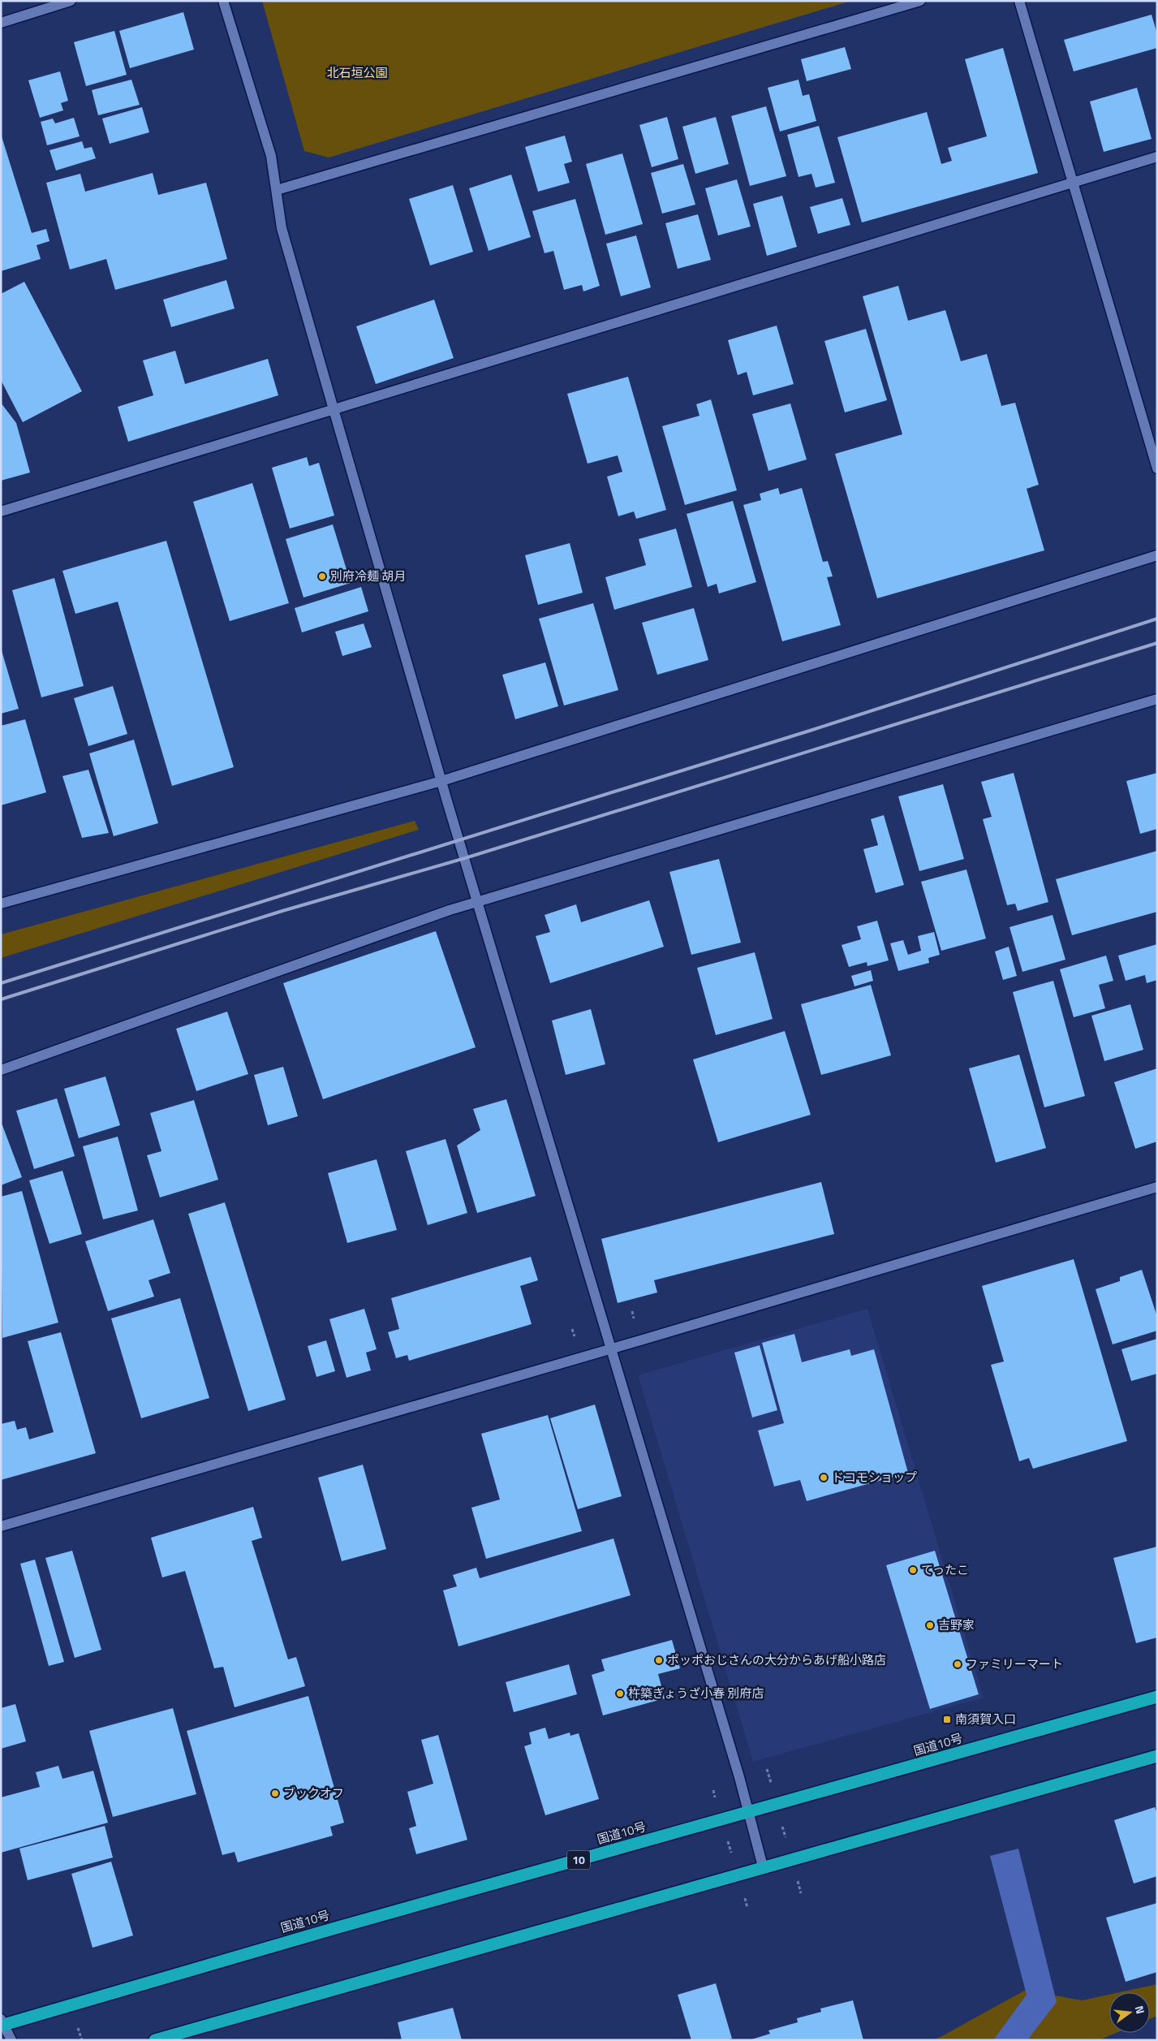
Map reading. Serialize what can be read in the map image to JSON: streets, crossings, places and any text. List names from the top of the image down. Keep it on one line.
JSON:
{"streets":{"highway":["国道10号","10"]},"parks":["北石垣公園"],"places":{"other":["別府冷麺 胡月","ドコモショップ","てったこ","吉野家","ポッポおじさんの大分からあげ船小路店","ファミリーマート","杵築ぎょうざ小春 別府店","ブックオフ"],"transit":["南須賀入口"]},"north":"right"}
